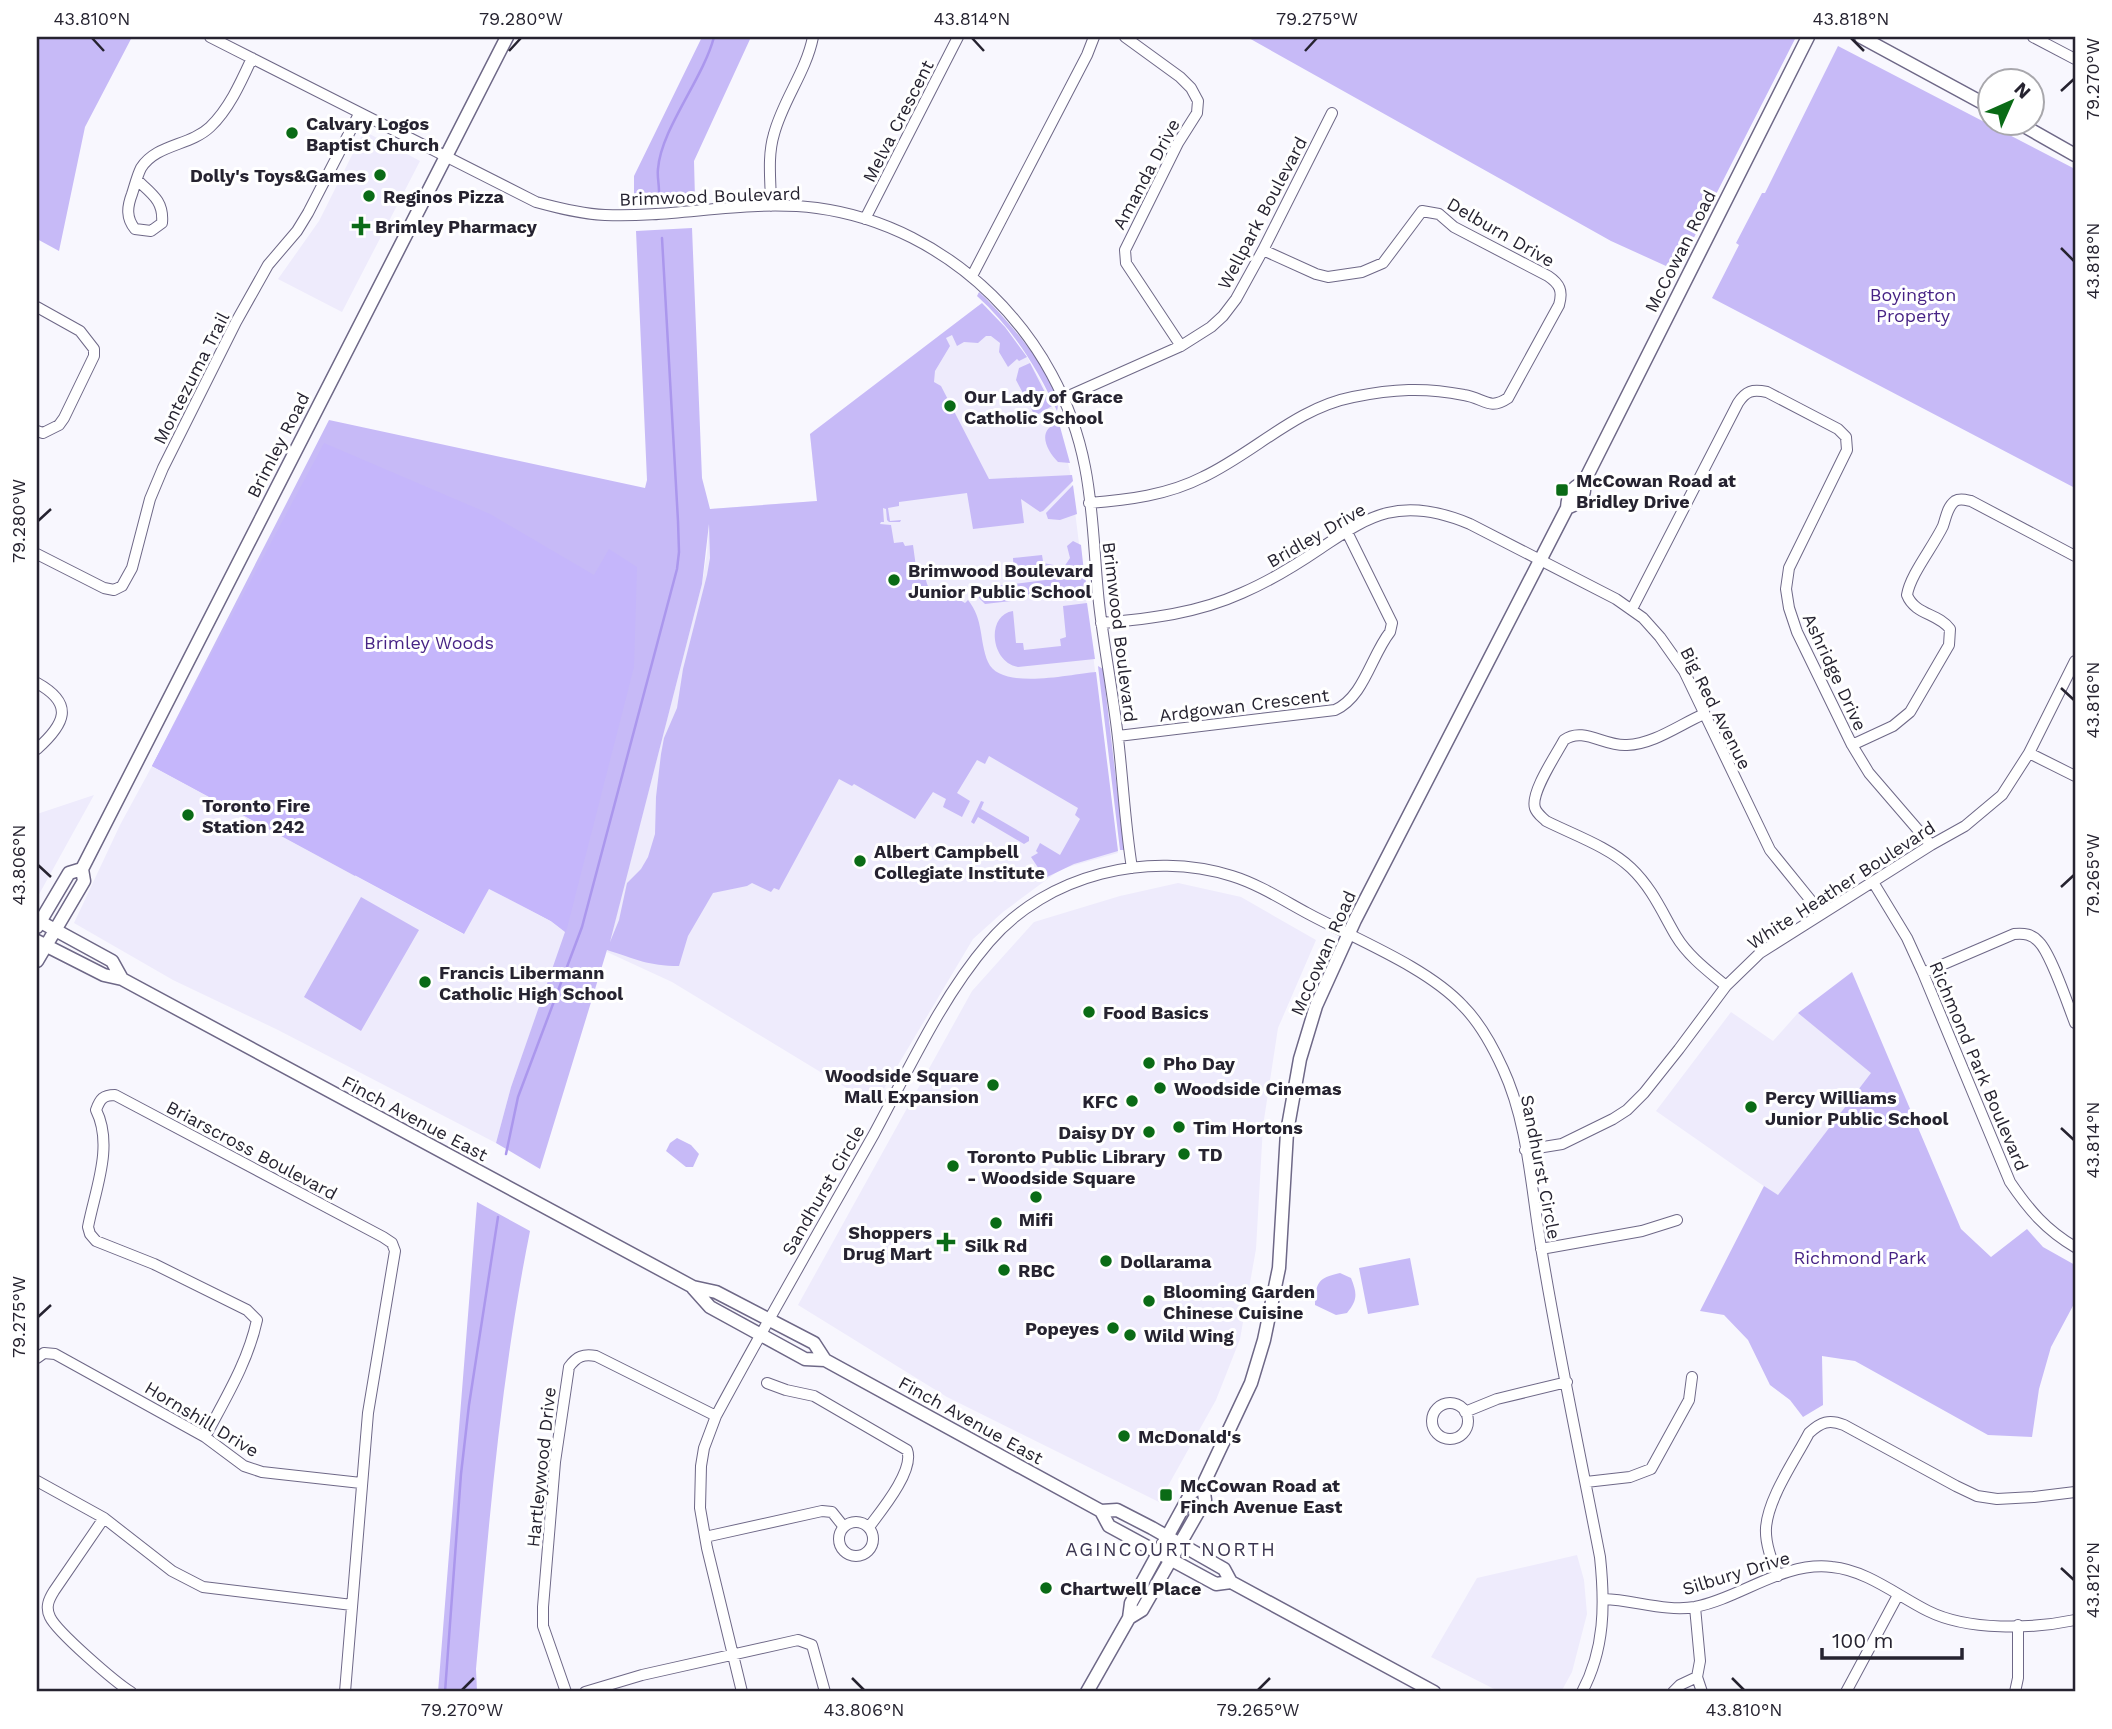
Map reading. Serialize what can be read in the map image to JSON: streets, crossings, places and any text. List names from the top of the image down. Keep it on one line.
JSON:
{"streets":{"main road":["McCowan Road","Brimley Road","Finch Avenue East"],"street":["Melva Crescent","Amanda Drive","Brimwood Boulevard","Wellpark Boulevard","Delburn Drive","Montezuma Trail","Bridley Drive","Ashridge Drive","Ardgowan Crescent","Big Red Avenue","White Heather Boulevard","Richmond Park Boulevard","Briarscross Boulevard","Sandhurst Circle","Hornshill Drive","Hartleywood Drive","Silbury Drive"]},"crossings":[["Melva Crescent","Brimwood Boulevard"],["Amanda Drive","Wellpark Boulevard"],["Brimwood Boulevard","Wellpark Boulevard"],["Brimwood Boulevard","Delburn Drive"],["Brimwood Boulevard","Montezuma Trail"],["Brimwood Boulevard","Brimley Road"],["Brimwood Boulevard","Bridley Drive"],["Brimwood Boulevard","Ardgowan Crescent"],["Brimwood Boulevard","Sandhurst Circle"],["Wellpark Boulevard","Delburn Drive"],["McCowan Road","Bridley Drive"],["McCowan Road","Big Red Avenue"],["McCowan Road","Finch Avenue East"],["McCowan Road","Sandhurst Circle"],["Brimley Road","Finch Avenue East"],["Bridley Drive","Ardgowan Crescent"],["Bridley Drive","Big Red Avenue"],["Ashridge Drive","Big Red Avenue"],["Ashridge Drive","White Heather Boulevard"],["Big Red Avenue","White Heather Boulevard"],["White Heather Boulevard","Richmond Park Boulevard"],["White Heather Boulevard","Sandhurst Circle"],["Finch Avenue East","Sandhurst Circle"],["Briarscross Boulevard","Hornshill Drive"],["Sandhurst Circle","Hartleywood Drive"],["Sandhurst Circle","Silbury Drive"]],"districts":["AGINCOURT NORTH"],"parks":["Boyington Property","Brimley Woods","Richmond Park"],"places":{"other":["Calvary Logos Baptist Church","Dolly's Toys&Games","Reginos Pizza","Our Lady of Grace Catholic School","Brimwood Boulevard Junior Public School","Toronto Fire Station 242","Albert Campbell Collegiate Institute","Francis Libermann Catholic High School","Food Basics","Pho Day","Woodside Square Mall Expansion","Woodside Cinemas","KFC","Percy Williams Junior Public School","Tim Hortons","Daisy DY","TD","Toronto Public Library - Woodside Square","Mifi","Silk Rd","Dollarama","RBC","Blooming Garden Chinese Cuisine","Popeyes","Wild Wing","McDonald's","Chartwell Place"],"health":["Brimley Pharmacy","Shoppers Drug Mart"],"transit":["McCowan Road at Bridley Drive","McCowan Road at Finch Avenue East"]},"scale_bar":"100 m","north":"top right","coordinates":["43.810°N","79.280°W","43.814°N","79.275°W","43.818°N","79.270°W","43.816°N","43.806°N","79.265°W","43.812°N"]}
